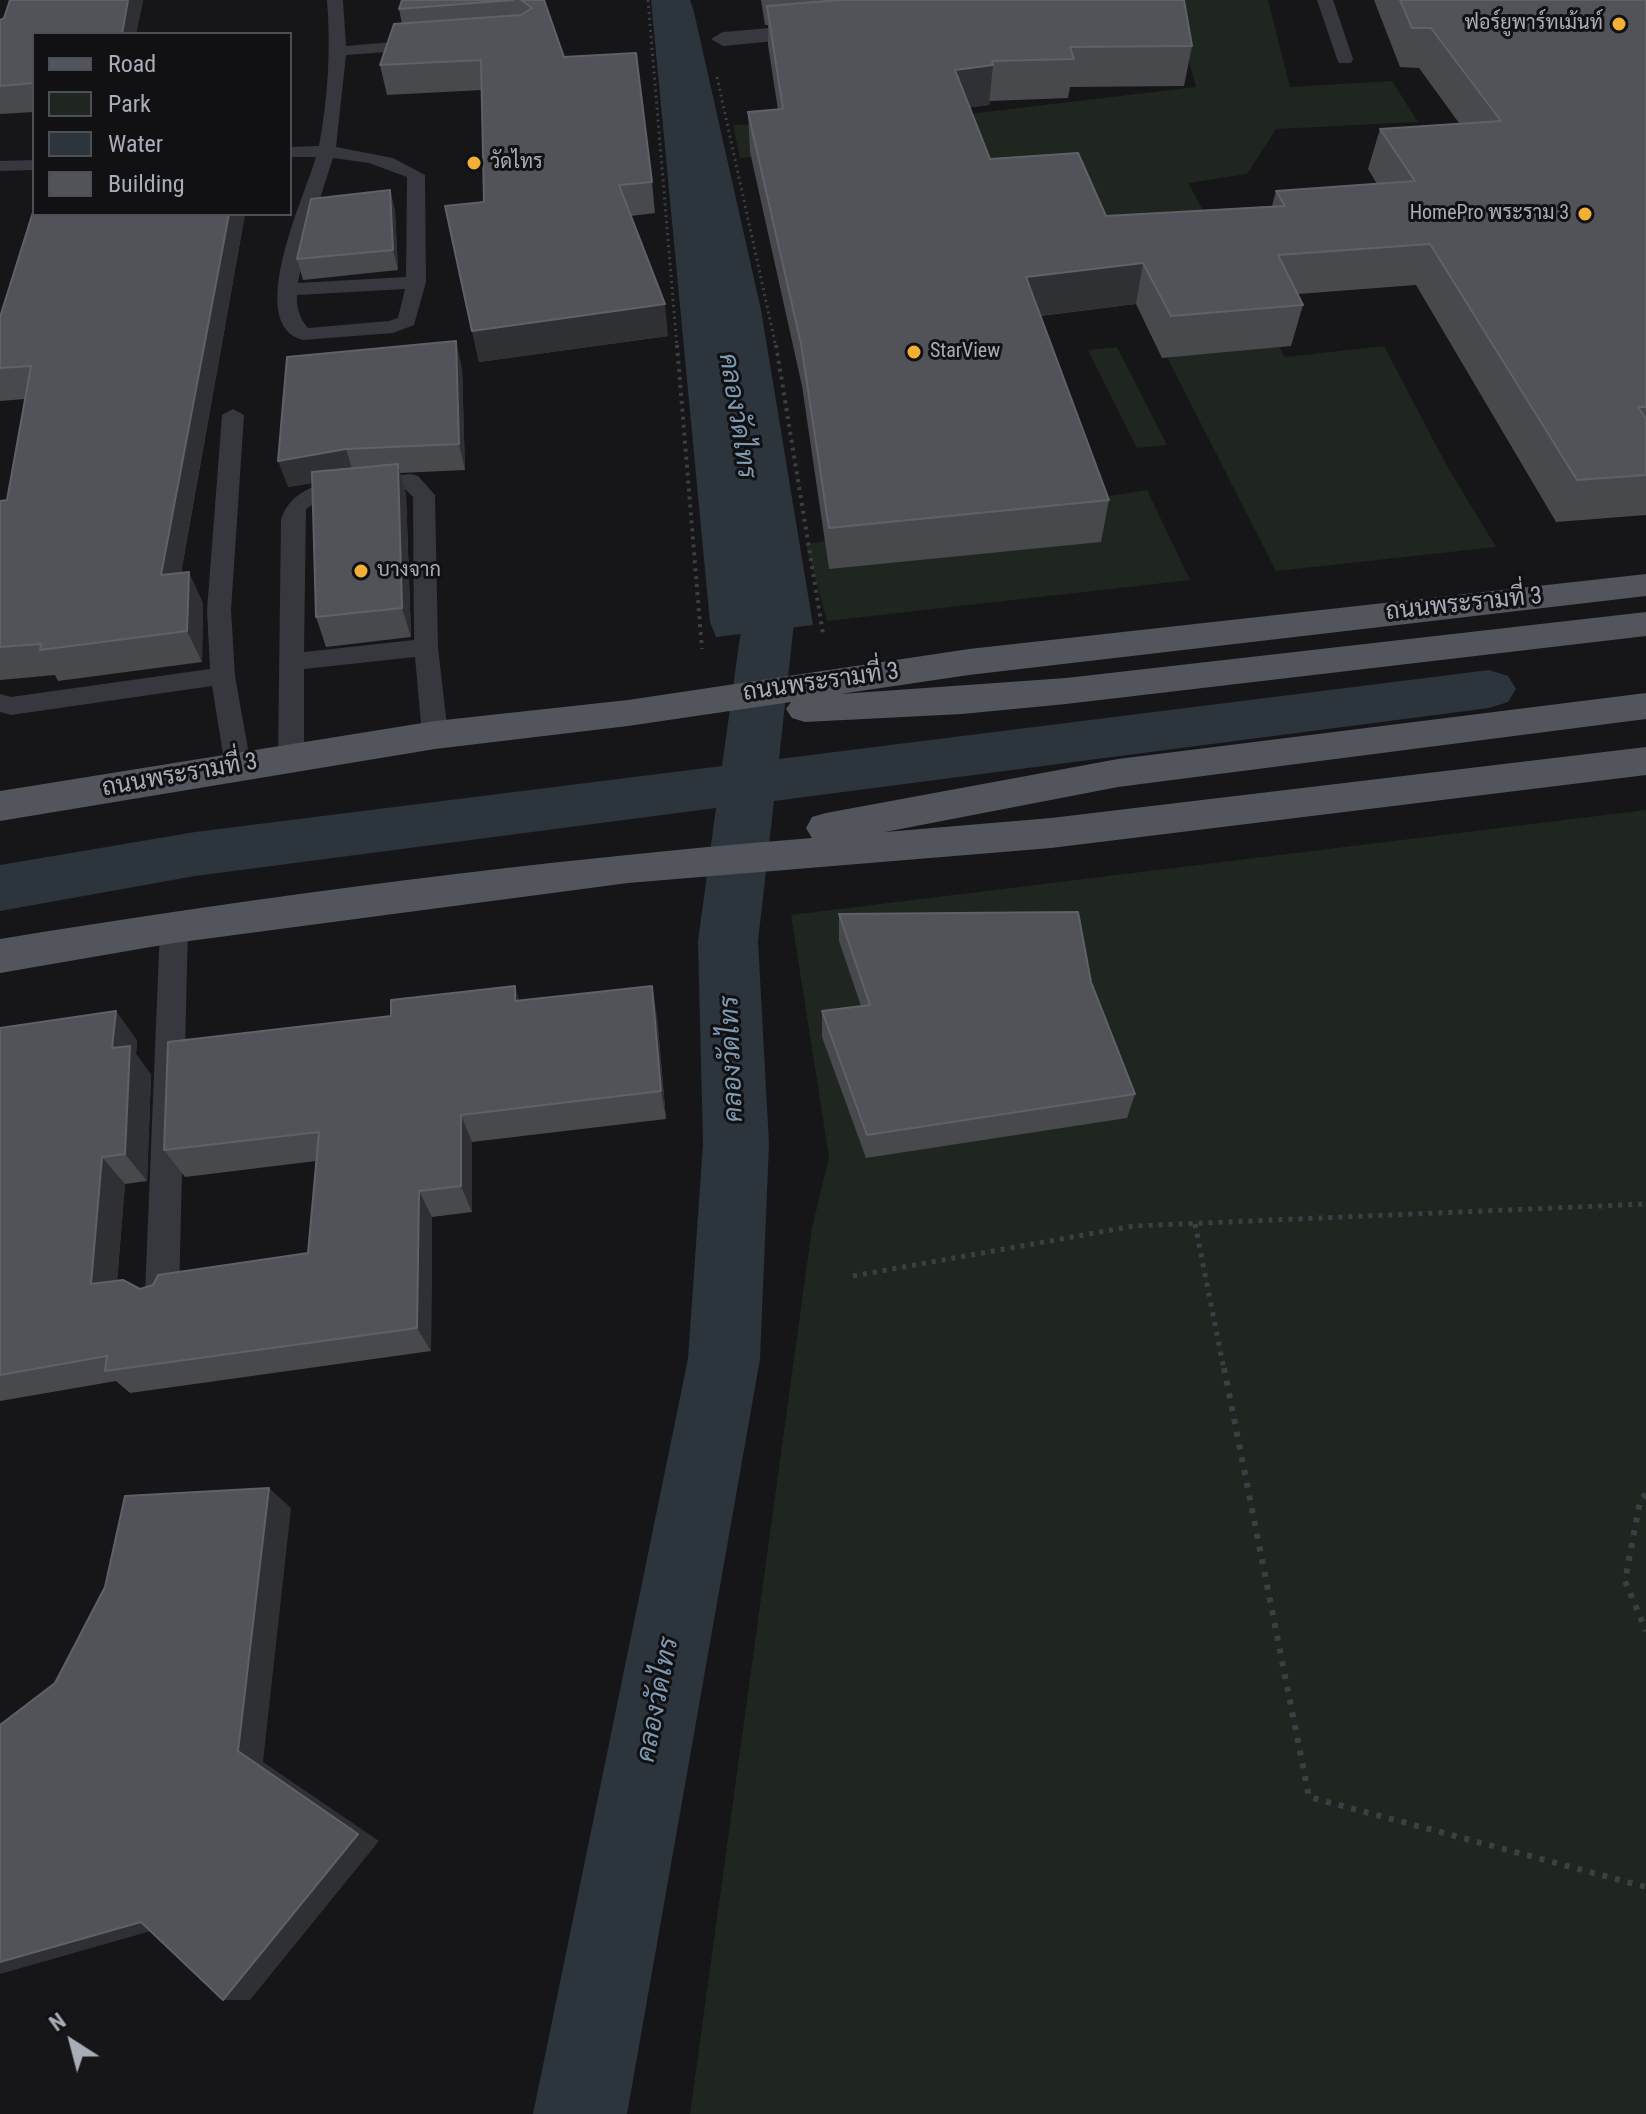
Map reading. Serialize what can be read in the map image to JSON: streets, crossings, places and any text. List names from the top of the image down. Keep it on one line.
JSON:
{"streets":{"main road":["ถนนพระรามที่ 3"]},"water":["คลองวัดไทร"],"places":["ฟอร์ยูพาร์ทเม้นท์","วัดไทร","HomePro พระราม 3","StarView","บางจาก"],"legend":["Road","Park","Water","Building"],"north":"top left"}
